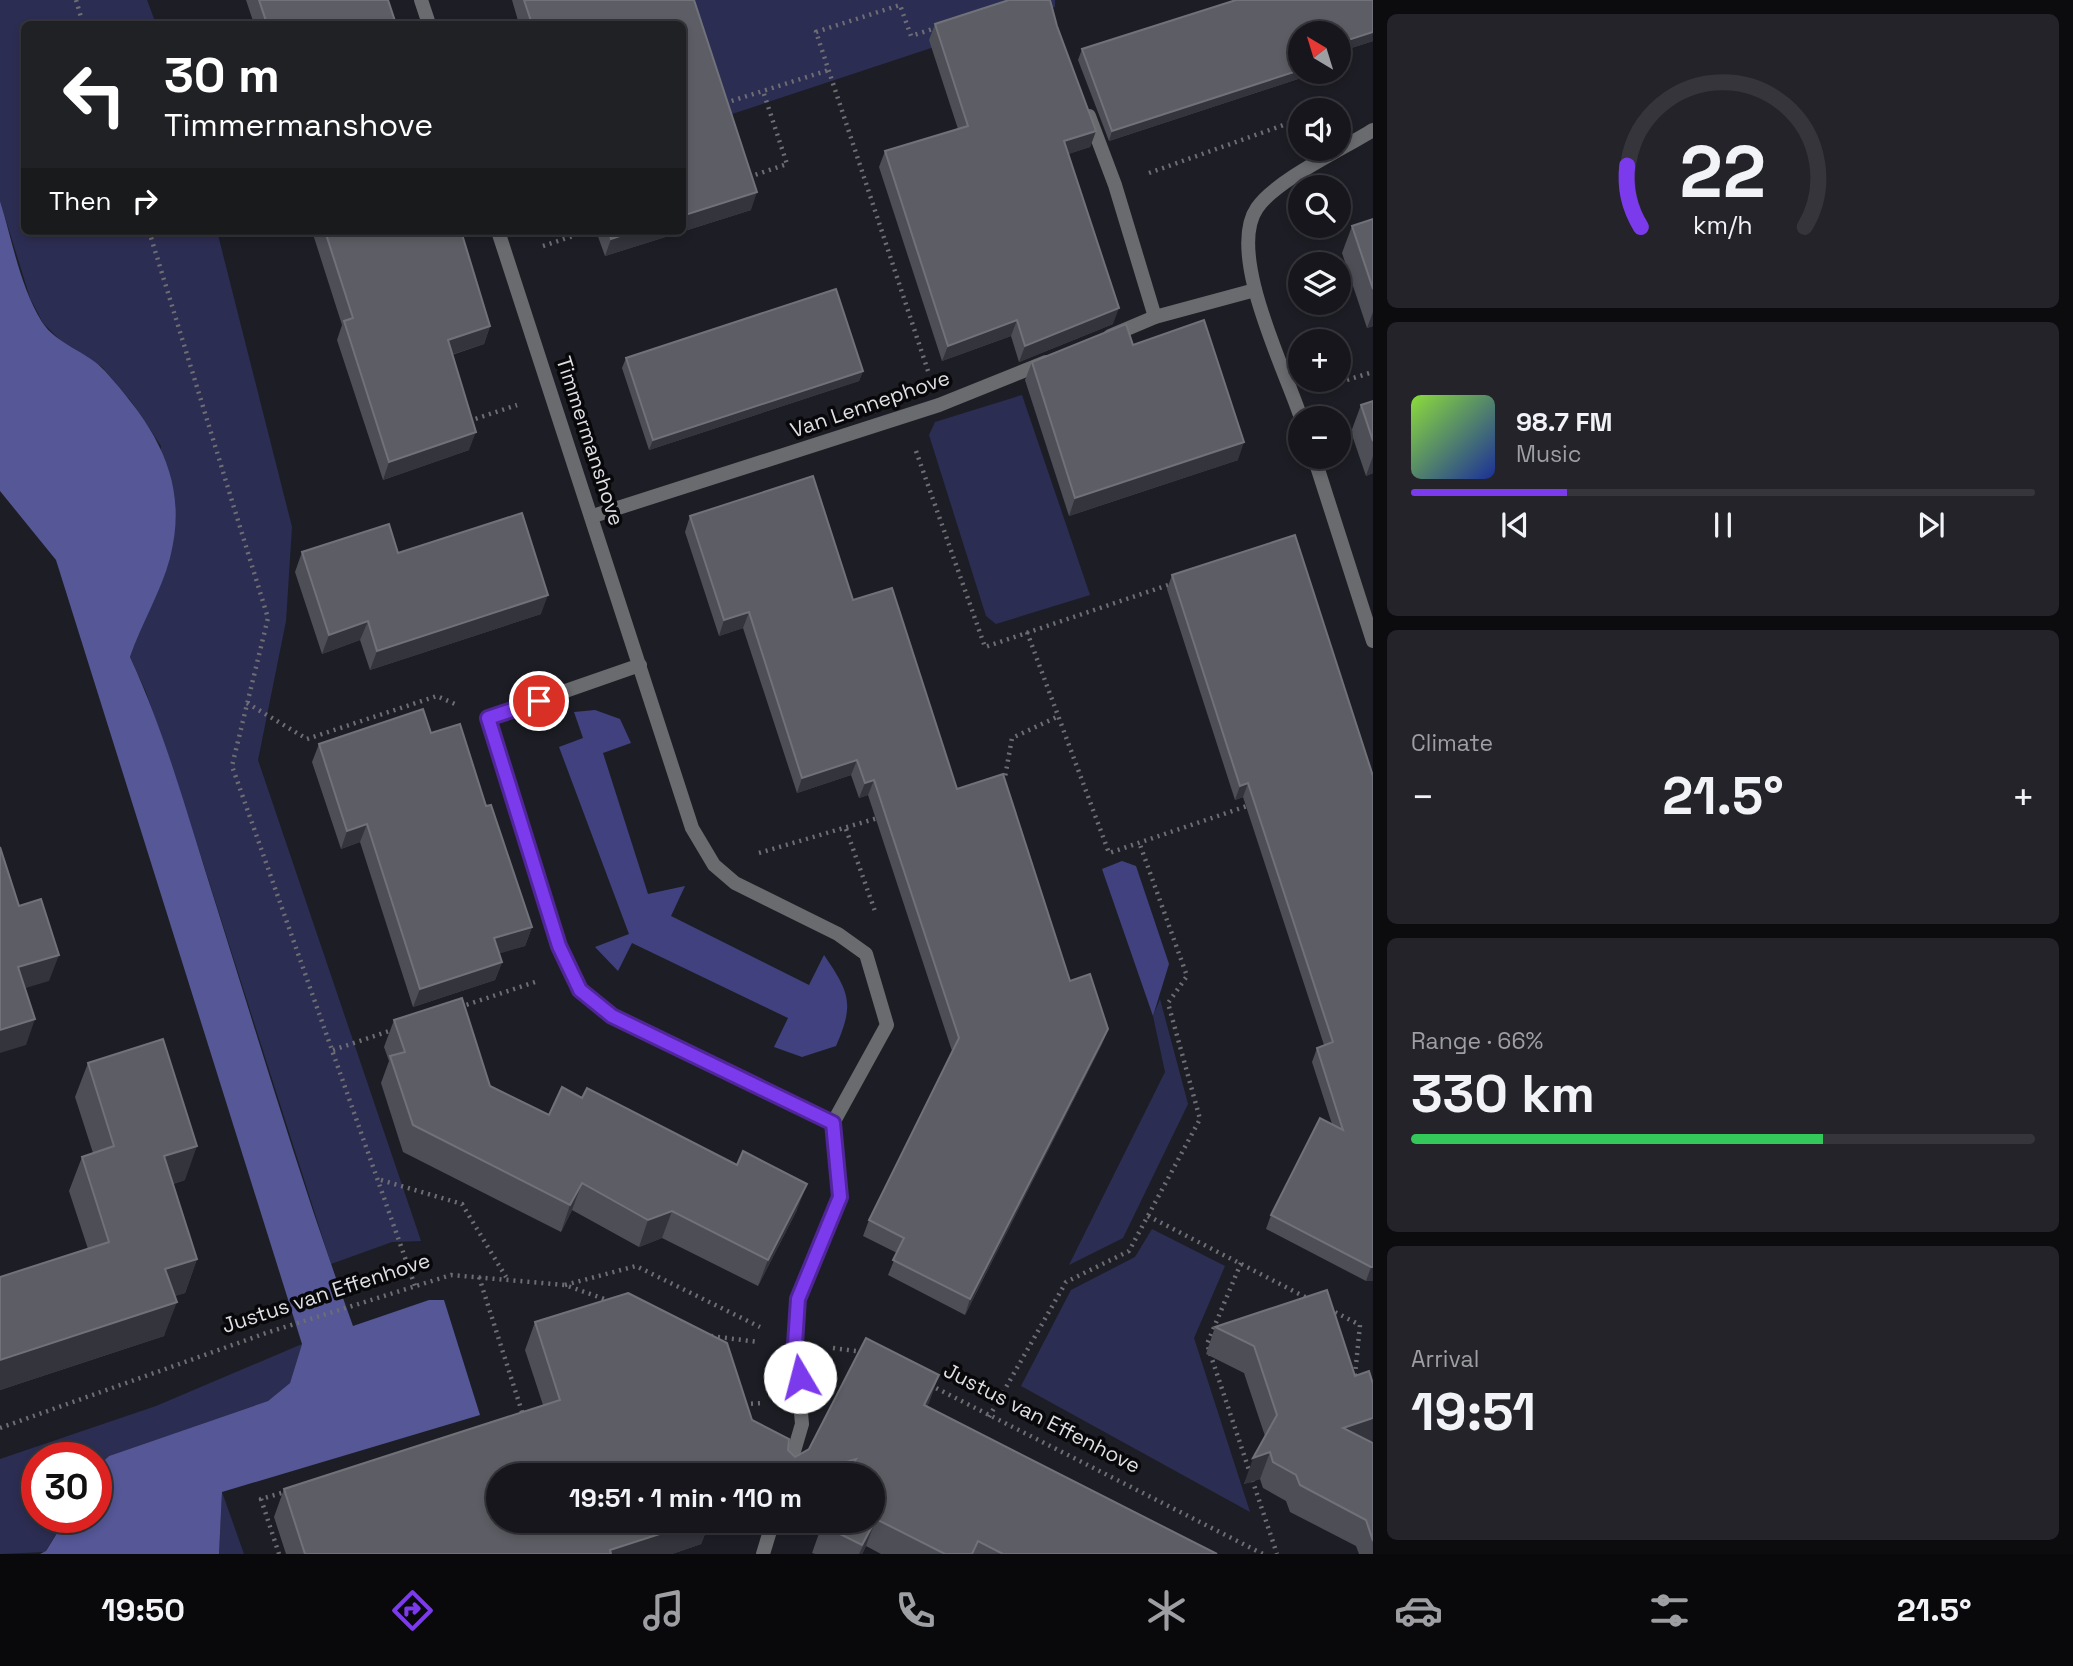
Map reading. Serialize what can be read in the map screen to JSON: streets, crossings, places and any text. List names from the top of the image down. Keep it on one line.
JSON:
{"streets":{"street":["Van Lennephove","Timmermanshove"],"path":["Justus van Effenhove"]},"crossings":[["Van Lennephove","Timmermanshove"]],"north":"top left","page":{"map_buttons":["+","−"],"turn":["30 m","Timmermanshove"],"then":"Then","song":["98.7 FM","Music"],"tile":["Climate",["Range · 66%","330 km"],["Arrival","19:51"]],"heat":["−","21.5°","+"],"limit":"30","trip":"19:51 · 1 min · 110 m","tabs":["19:50","21.5°"],"gauge":["22","km/h"]}}
